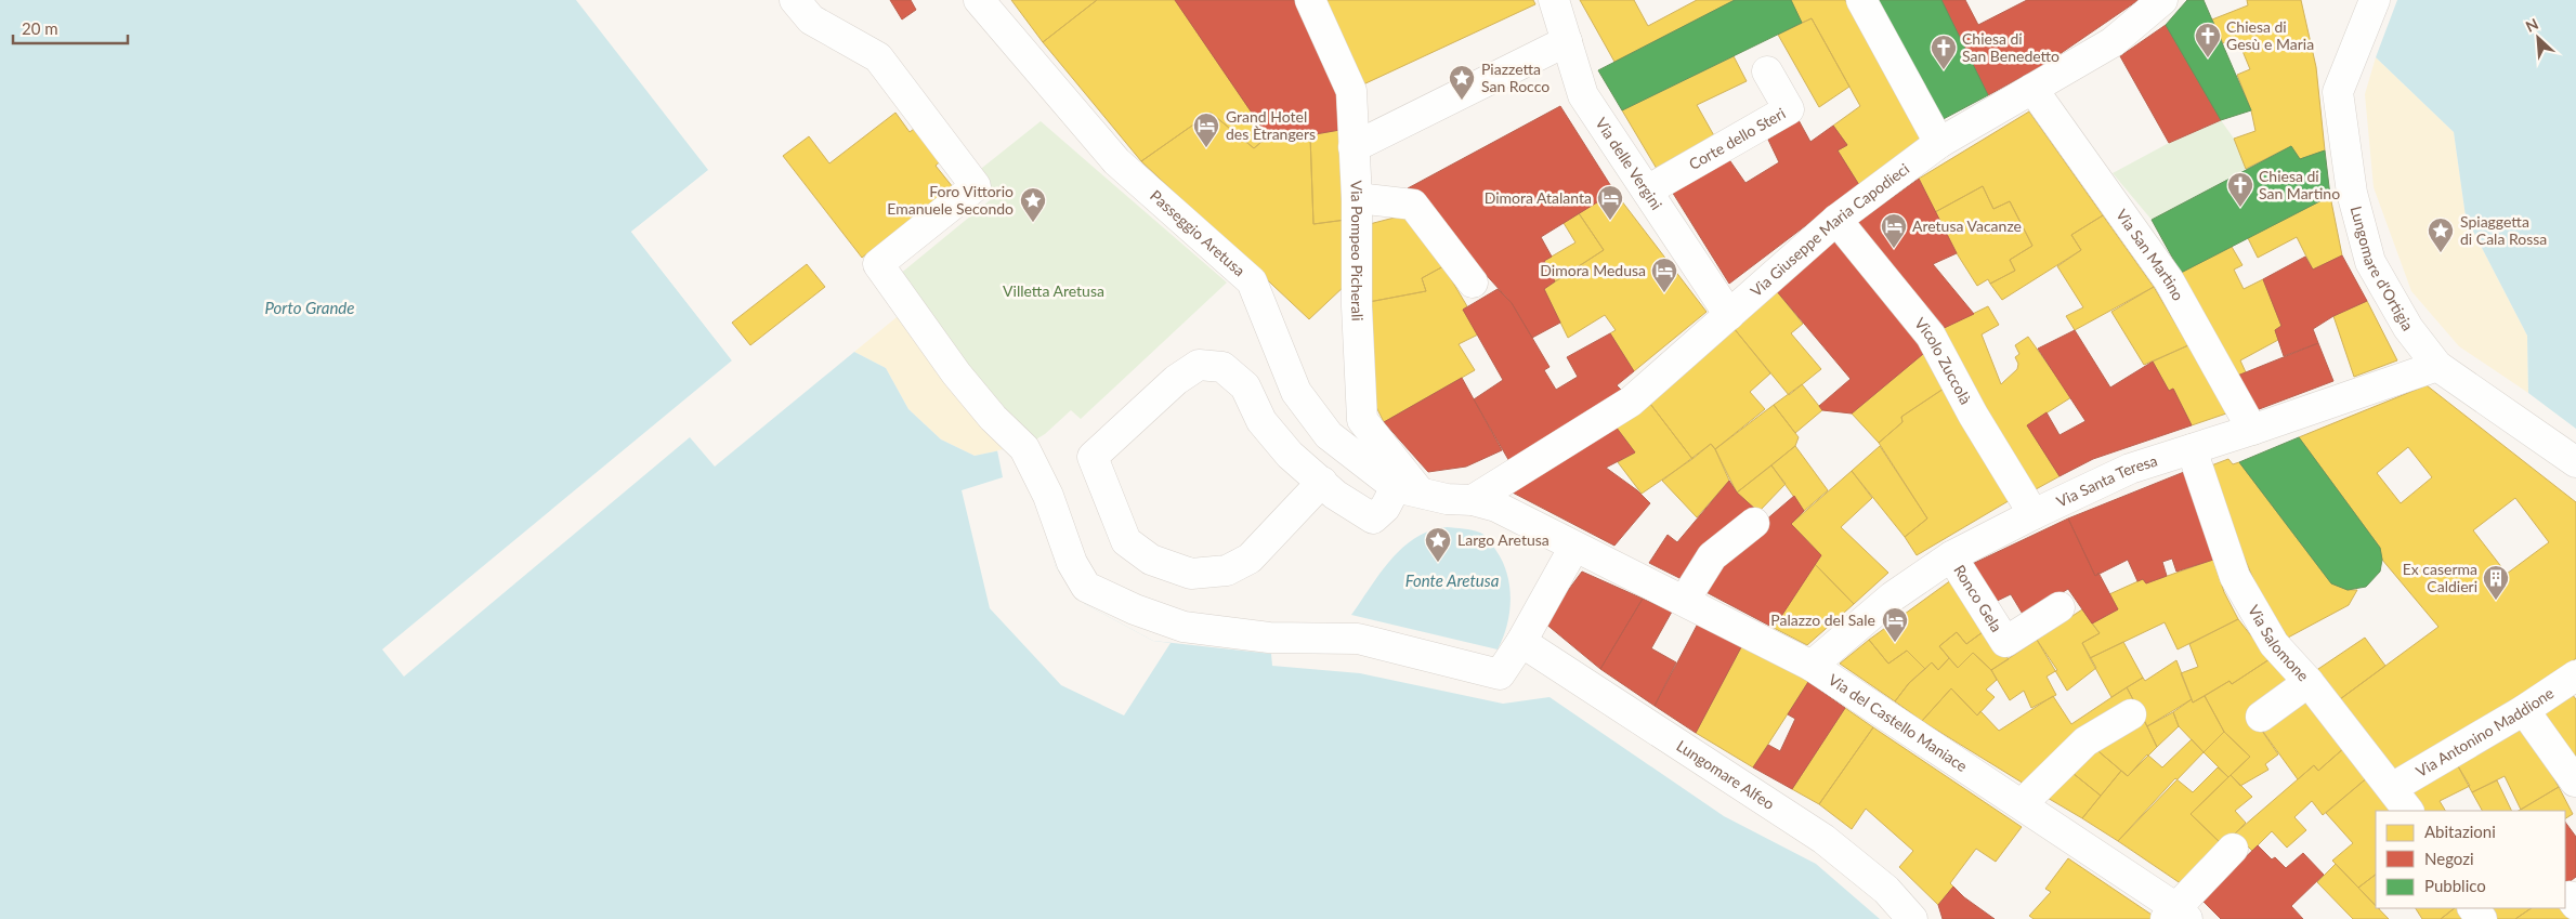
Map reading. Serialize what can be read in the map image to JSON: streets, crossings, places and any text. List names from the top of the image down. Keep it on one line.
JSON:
{"streets":{"street":["Corte dello Steri","Via delle Vergini","Via Giuseppe Maria Capodieci","Passeggio Aretusa","Via Pompeo Picherali","Via San Martino","Lungomare d'Ortigia","Vicolo Zuccolà","Via Santa Teresa","Ronco Gela","Via Salomone","Via del Castello Maniace","Via Antonino Maddione","Lungomare Alfeo"]},"crossings":[["Corte dello Steri","Via delle Vergini"],["Via delle Vergini","Via Giuseppe Maria Capodieci"],["Via Giuseppe Maria Capodieci","Via San Martino"],["Via Giuseppe Maria Capodieci","Vicolo Zuccolà"],["Via Giuseppe Maria Capodieci","Via del Castello Maniace"],["Passeggio Aretusa","Via Pompeo Picherali"],["Passeggio Aretusa","Via del Castello Maniace"],["Via Pompeo Picherali","Via del Castello Maniace"],["Via San Martino","Via Santa Teresa"],["Lungomare d'Ortigia","Via Santa Teresa"],["Vicolo Zuccolà","Via Santa Teresa"],["Via Santa Teresa","Ronco Gela"],["Via Santa Teresa","Via Salomone"],["Via Santa Teresa","Via del Castello Maniace"],["Via Salomone","Via Antonino Maddione"]],"water":["Porto Grande","Fonte Aretusa"],"parks":["Villetta Aretusa"],"places":{"church":["Chiesa di Gesù e Maria","Chiesa di San Benedetto","Chiesa di San Martino"],"place":["Piazzetta San Rocco","Foro Vittorio Emanuele Secondo","Spiaggetta di Cala Rossa","Largo Aretusa"],"hotel":["Grand Hotel des Ètrangers","Dimora Atalanta","Aretusa Vacanze","Dimora Medusa","Palazzo del Sale"],"building":["Ex caserma Caldieri"]},"legend":["Abitazioni","Negozi","Pubblico"],"scale_bar":"20 m","north":"top left"}
